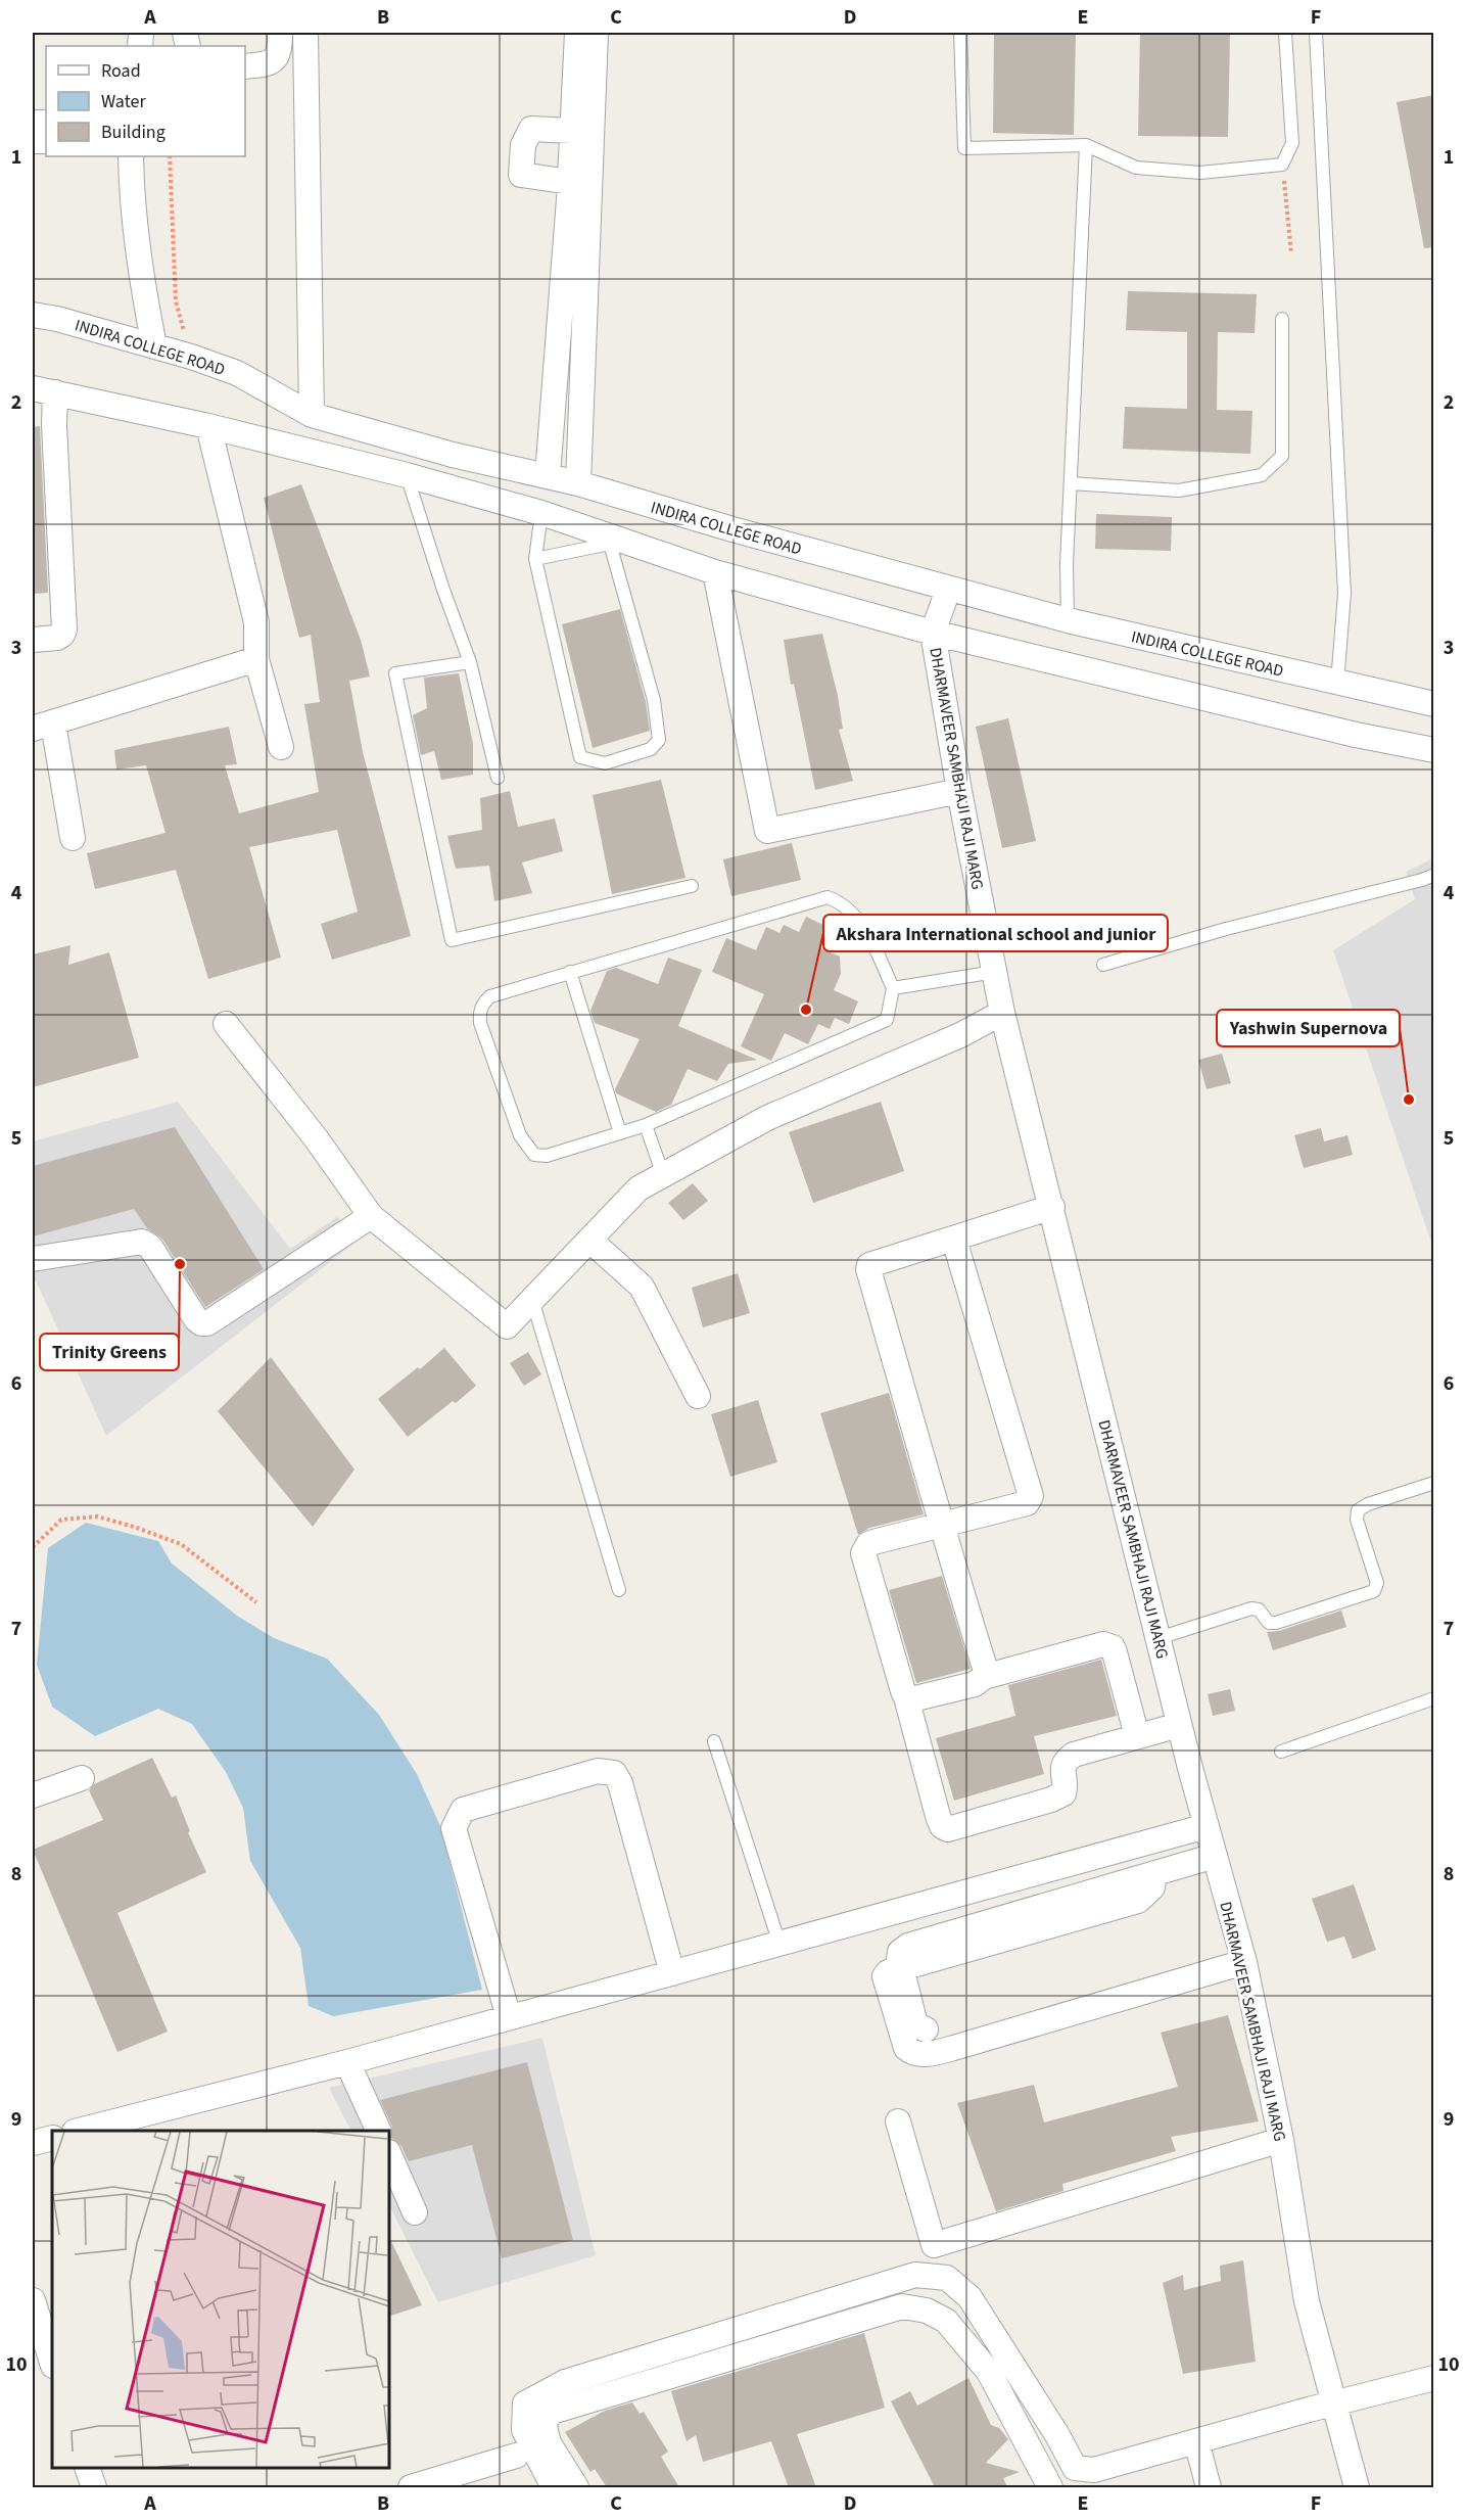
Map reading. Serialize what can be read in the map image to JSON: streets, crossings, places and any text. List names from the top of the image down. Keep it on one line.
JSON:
{"streets":{"street":["INDIRA COLLEGE ROAD","DHARMAVEER SAMBHAJI RAJI MARG"]},"crossings":[["INDIRA COLLEGE ROAD","DHARMAVEER SAMBHAJI RAJI MARG"]],"places":["Akshara International school and junior","Yashwin Supernova","Trinity Greens"],"legend":["Road","Water","Building"],"grid":{"columns":["A","B","C","D","E","F"],"rows":["1","2","3","4","5","6","7","8","9","10"]}}
